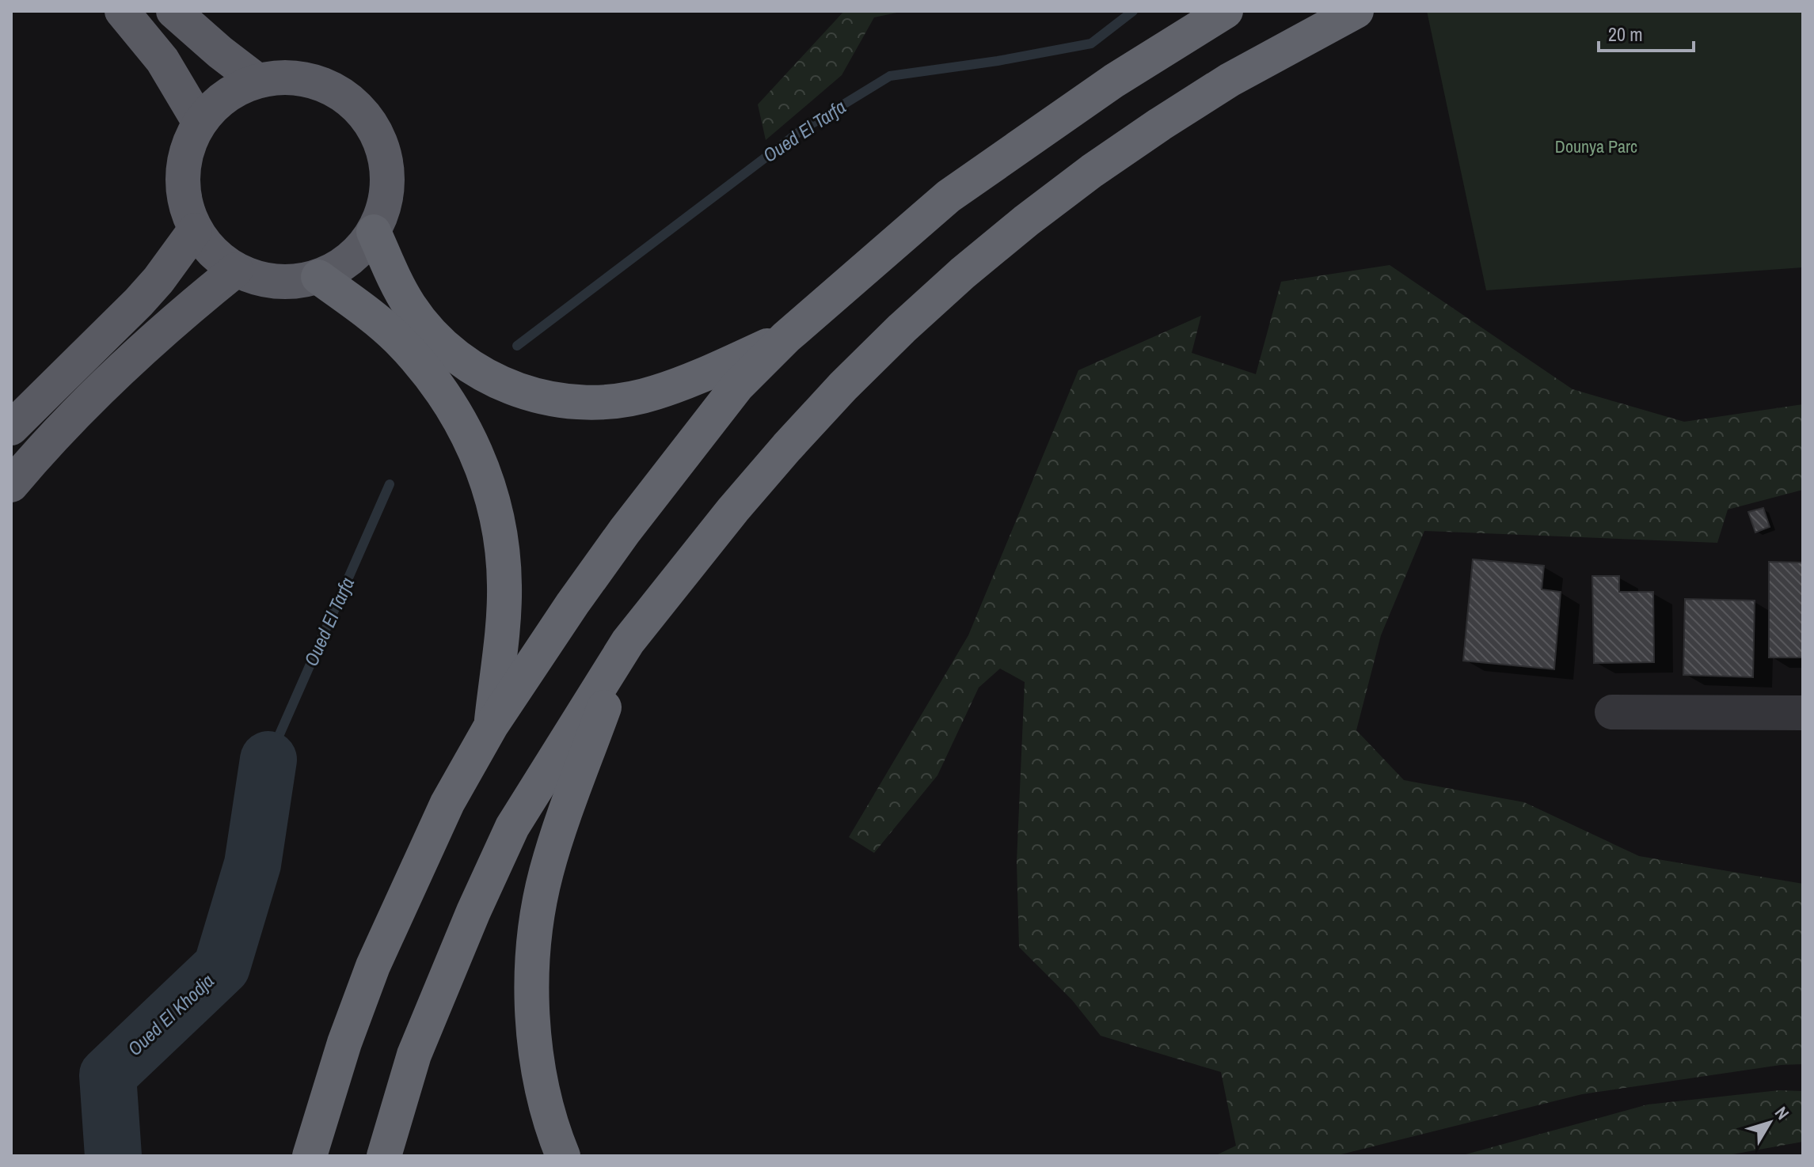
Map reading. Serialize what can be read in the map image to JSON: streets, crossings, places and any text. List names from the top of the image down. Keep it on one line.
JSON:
{"water":["Oued El Tarfa","Oued El Khodja"],"parks":["Dounya Parc"],"scale_bar":"20 m","north":"top right"}
